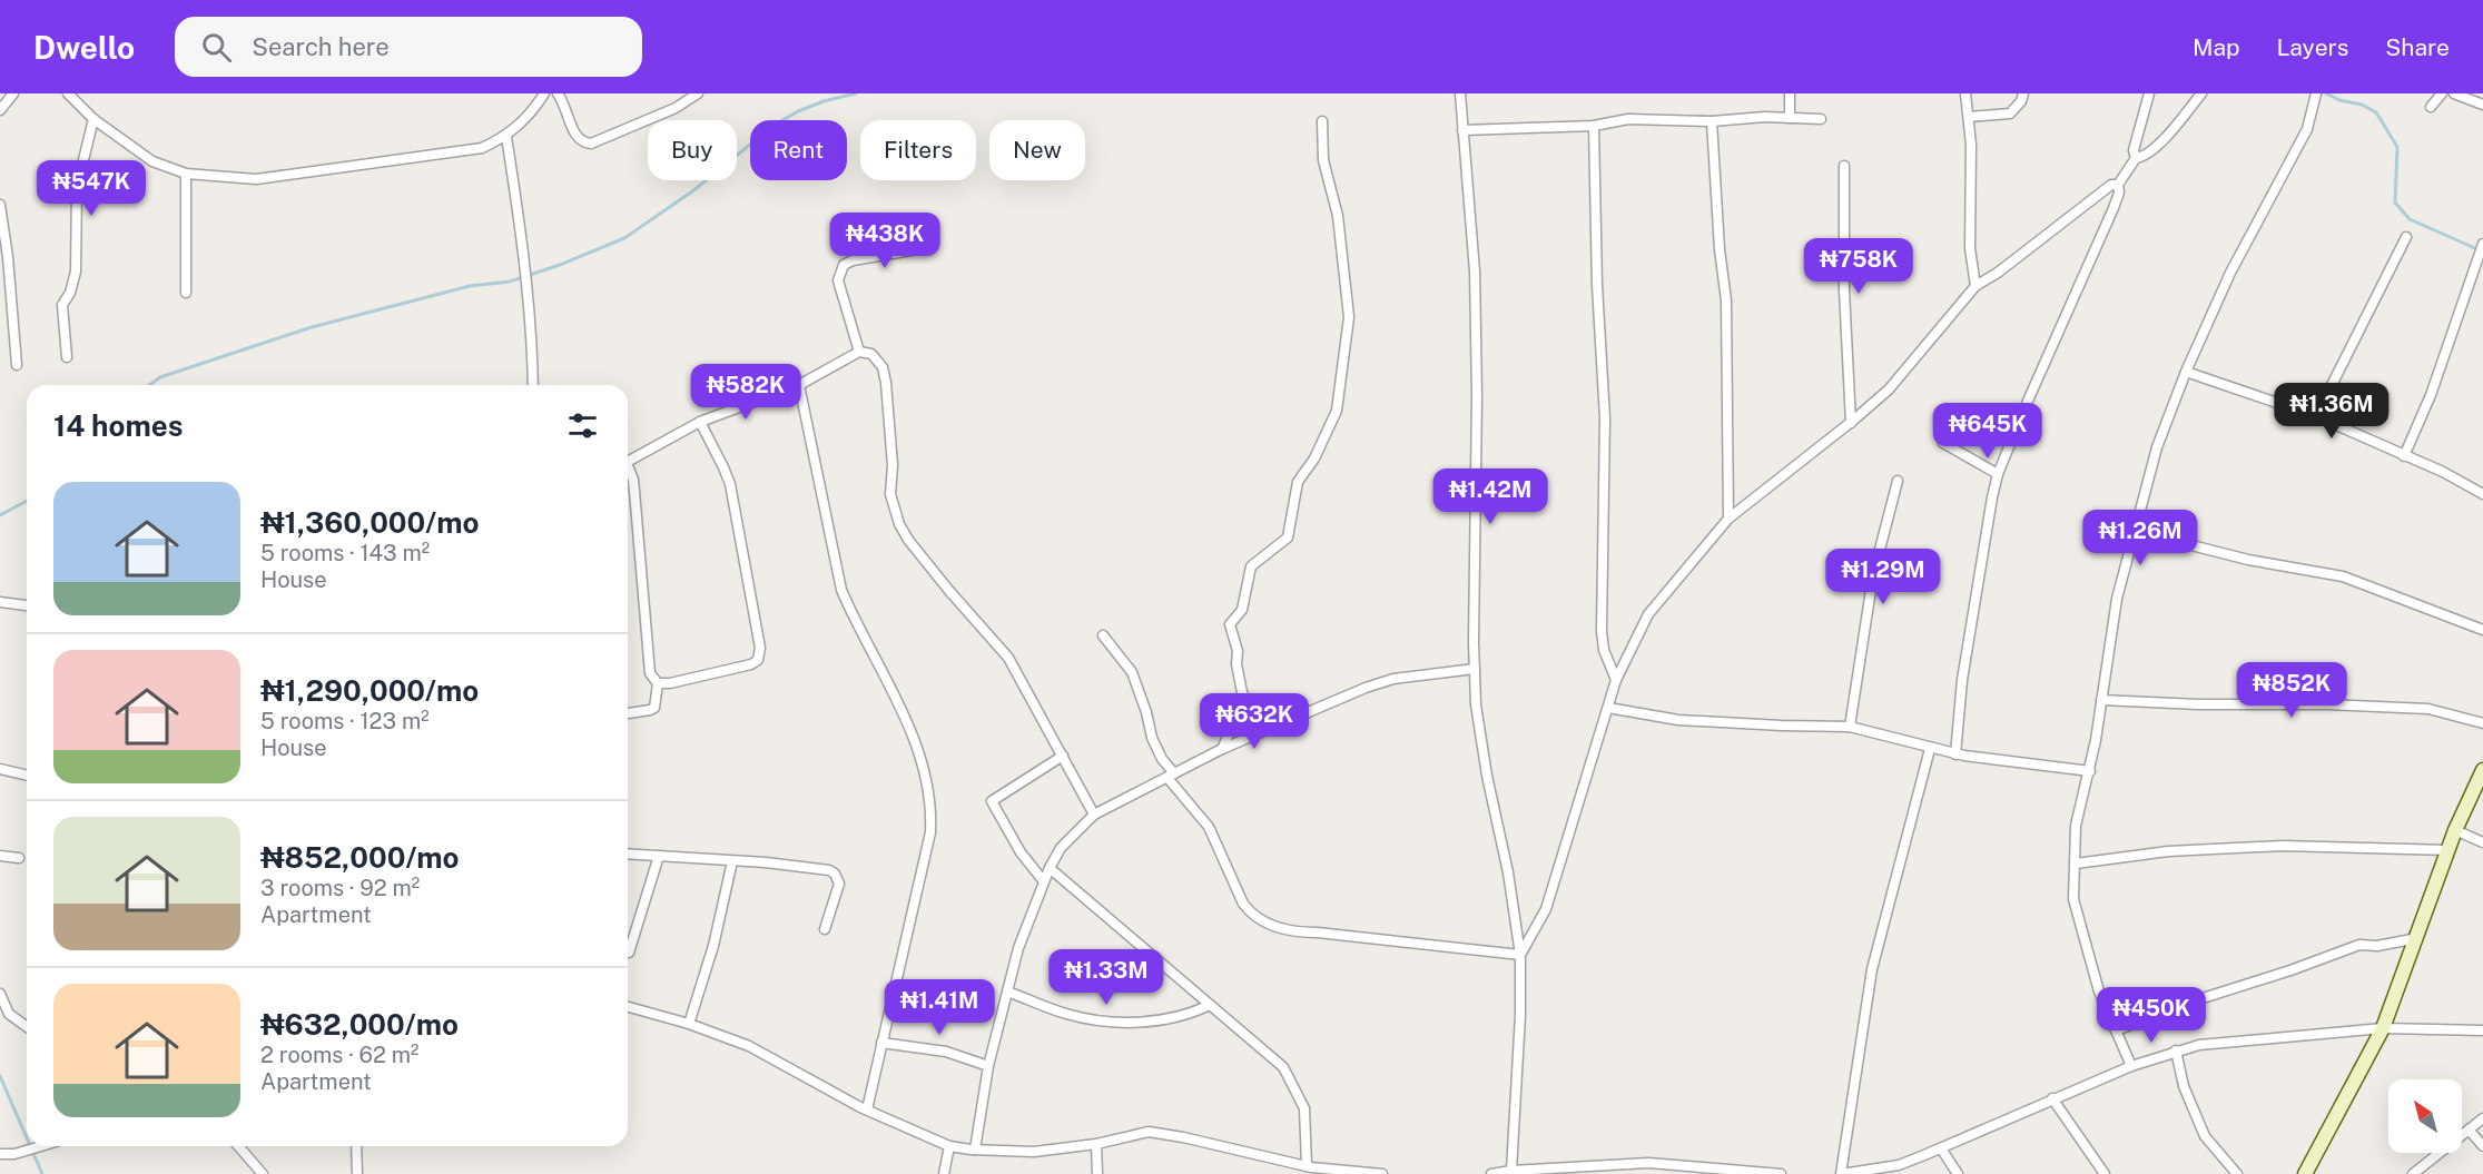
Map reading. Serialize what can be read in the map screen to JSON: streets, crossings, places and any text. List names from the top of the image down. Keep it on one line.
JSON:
{"north":"top left","page":{"header":"Dwello","search":"Search here","nav":["Map","Layers","Share"],"chip":["Buy","Rent","Filters","New"],"price":["₦547K","₦438K","₦758K","₦582K","₦1.36M","₦645K","₦1.42M","₦1.26M","₦1.29M","₦852K","₦632K","₦1.33M","₦1.41M","₦450K"],"heading":"14 homes","list":[{"name":"₦1,360,000/mo","note":"5 rooms · 143 m² · House"},{"name":"₦1,290,000/mo","note":"5 rooms · 123 m² · House"},{"name":"₦852,000/mo","note":"3 rooms · 92 m² · Apartment"},{"name":"₦632,000/mo","note":"2 rooms · 62 m² · Apartment"}]}}
